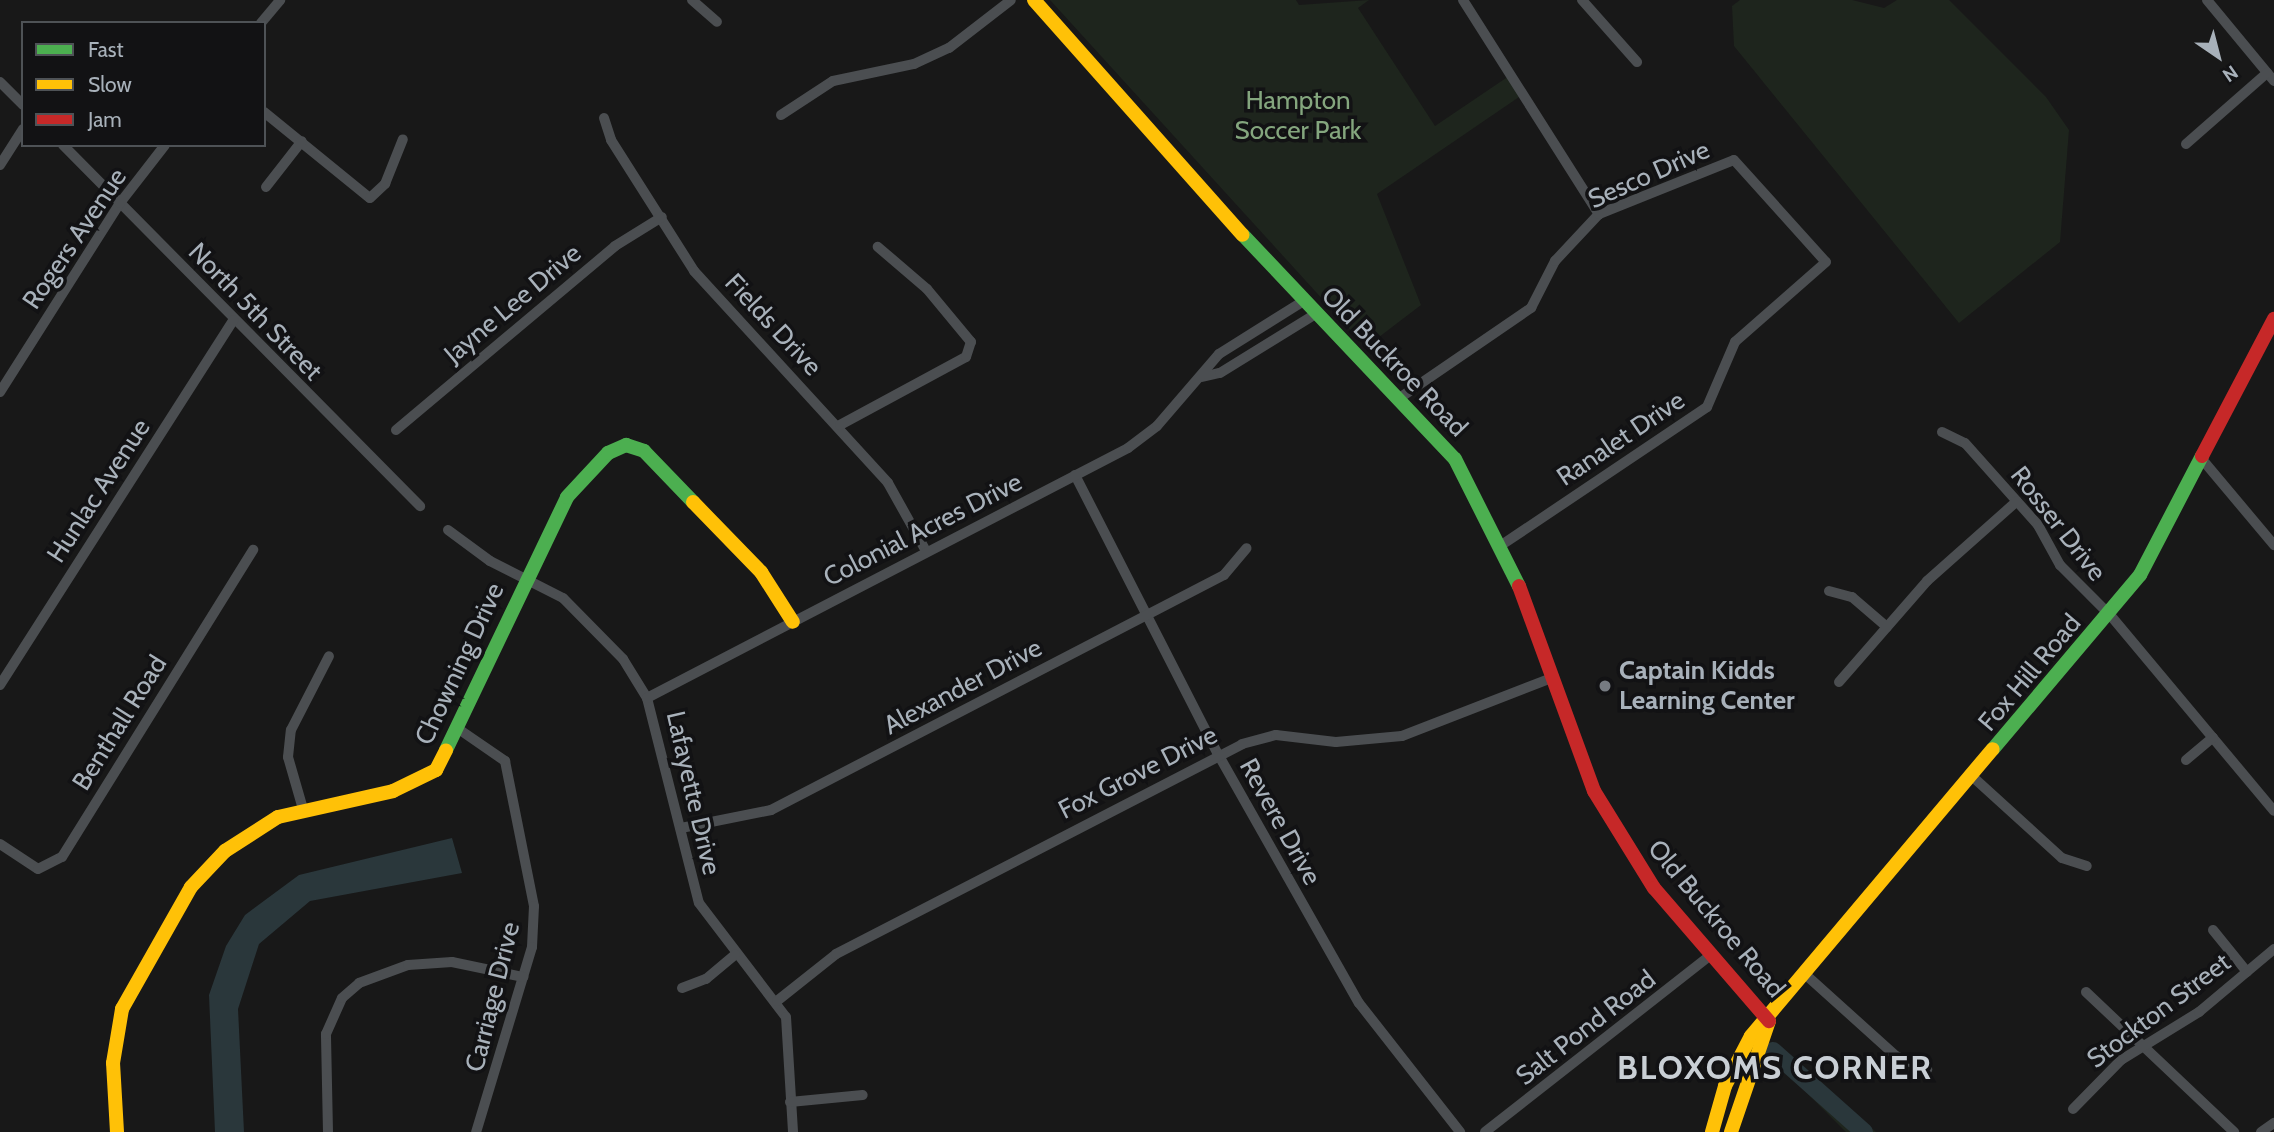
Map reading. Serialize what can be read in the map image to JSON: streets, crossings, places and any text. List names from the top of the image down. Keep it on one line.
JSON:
{"streets":{"main road":["Old Buckroe Road","Chowning Drive","Fox Hill Road"],"street":["Sesco Drive","Rogers Avenue","Jayne Lee Drive","North 5th Street","Fields Drive","Ranalet Drive","Hunlac Avenue","Rosser Drive","Colonial Acres Drive","Alexander Drive","Benthall Road","Fox Grove Drive","Lafayette Drive","Revere Drive","Carriage Drive","Stockton Street","Salt Pond Road"]},"crossings":[["Sesco Drive","Old Buckroe Road"],["Sesco Drive","Ranalet Drive"],["Rogers Avenue","North 5th Street"],["Jayne Lee Drive","Fields Drive"],["North 5th Street","Hunlac Avenue"],["Fields Drive","Colonial Acres Drive"],["Old Buckroe Road","Ranalet Drive"],["Old Buckroe Road","Colonial Acres Drive"],["Old Buckroe Road","Fox Hill Road"],["Old Buckroe Road","Fox Grove Drive"],["Old Buckroe Road","Salt Pond Road"],["Rosser Drive","Fox Hill Road"],["Colonial Acres Drive","Chowning Drive"],["Colonial Acres Drive","Lafayette Drive"],["Colonial Acres Drive","Revere Drive"],["Chowning Drive","Lafayette Drive"],["Chowning Drive","Carriage Drive"],["Alexander Drive","Lafayette Drive"],["Alexander Drive","Revere Drive"],["Fox Grove Drive","Lafayette Drive"],["Fox Grove Drive","Revere Drive"]],"districts":["BLOXOMS CORNER"],"parks":["Hampton Soccer Park"],"places":["Captain Kidds Learning Center"],"legend":["Fast","Slow","Jam"],"north":"bottom right"}
